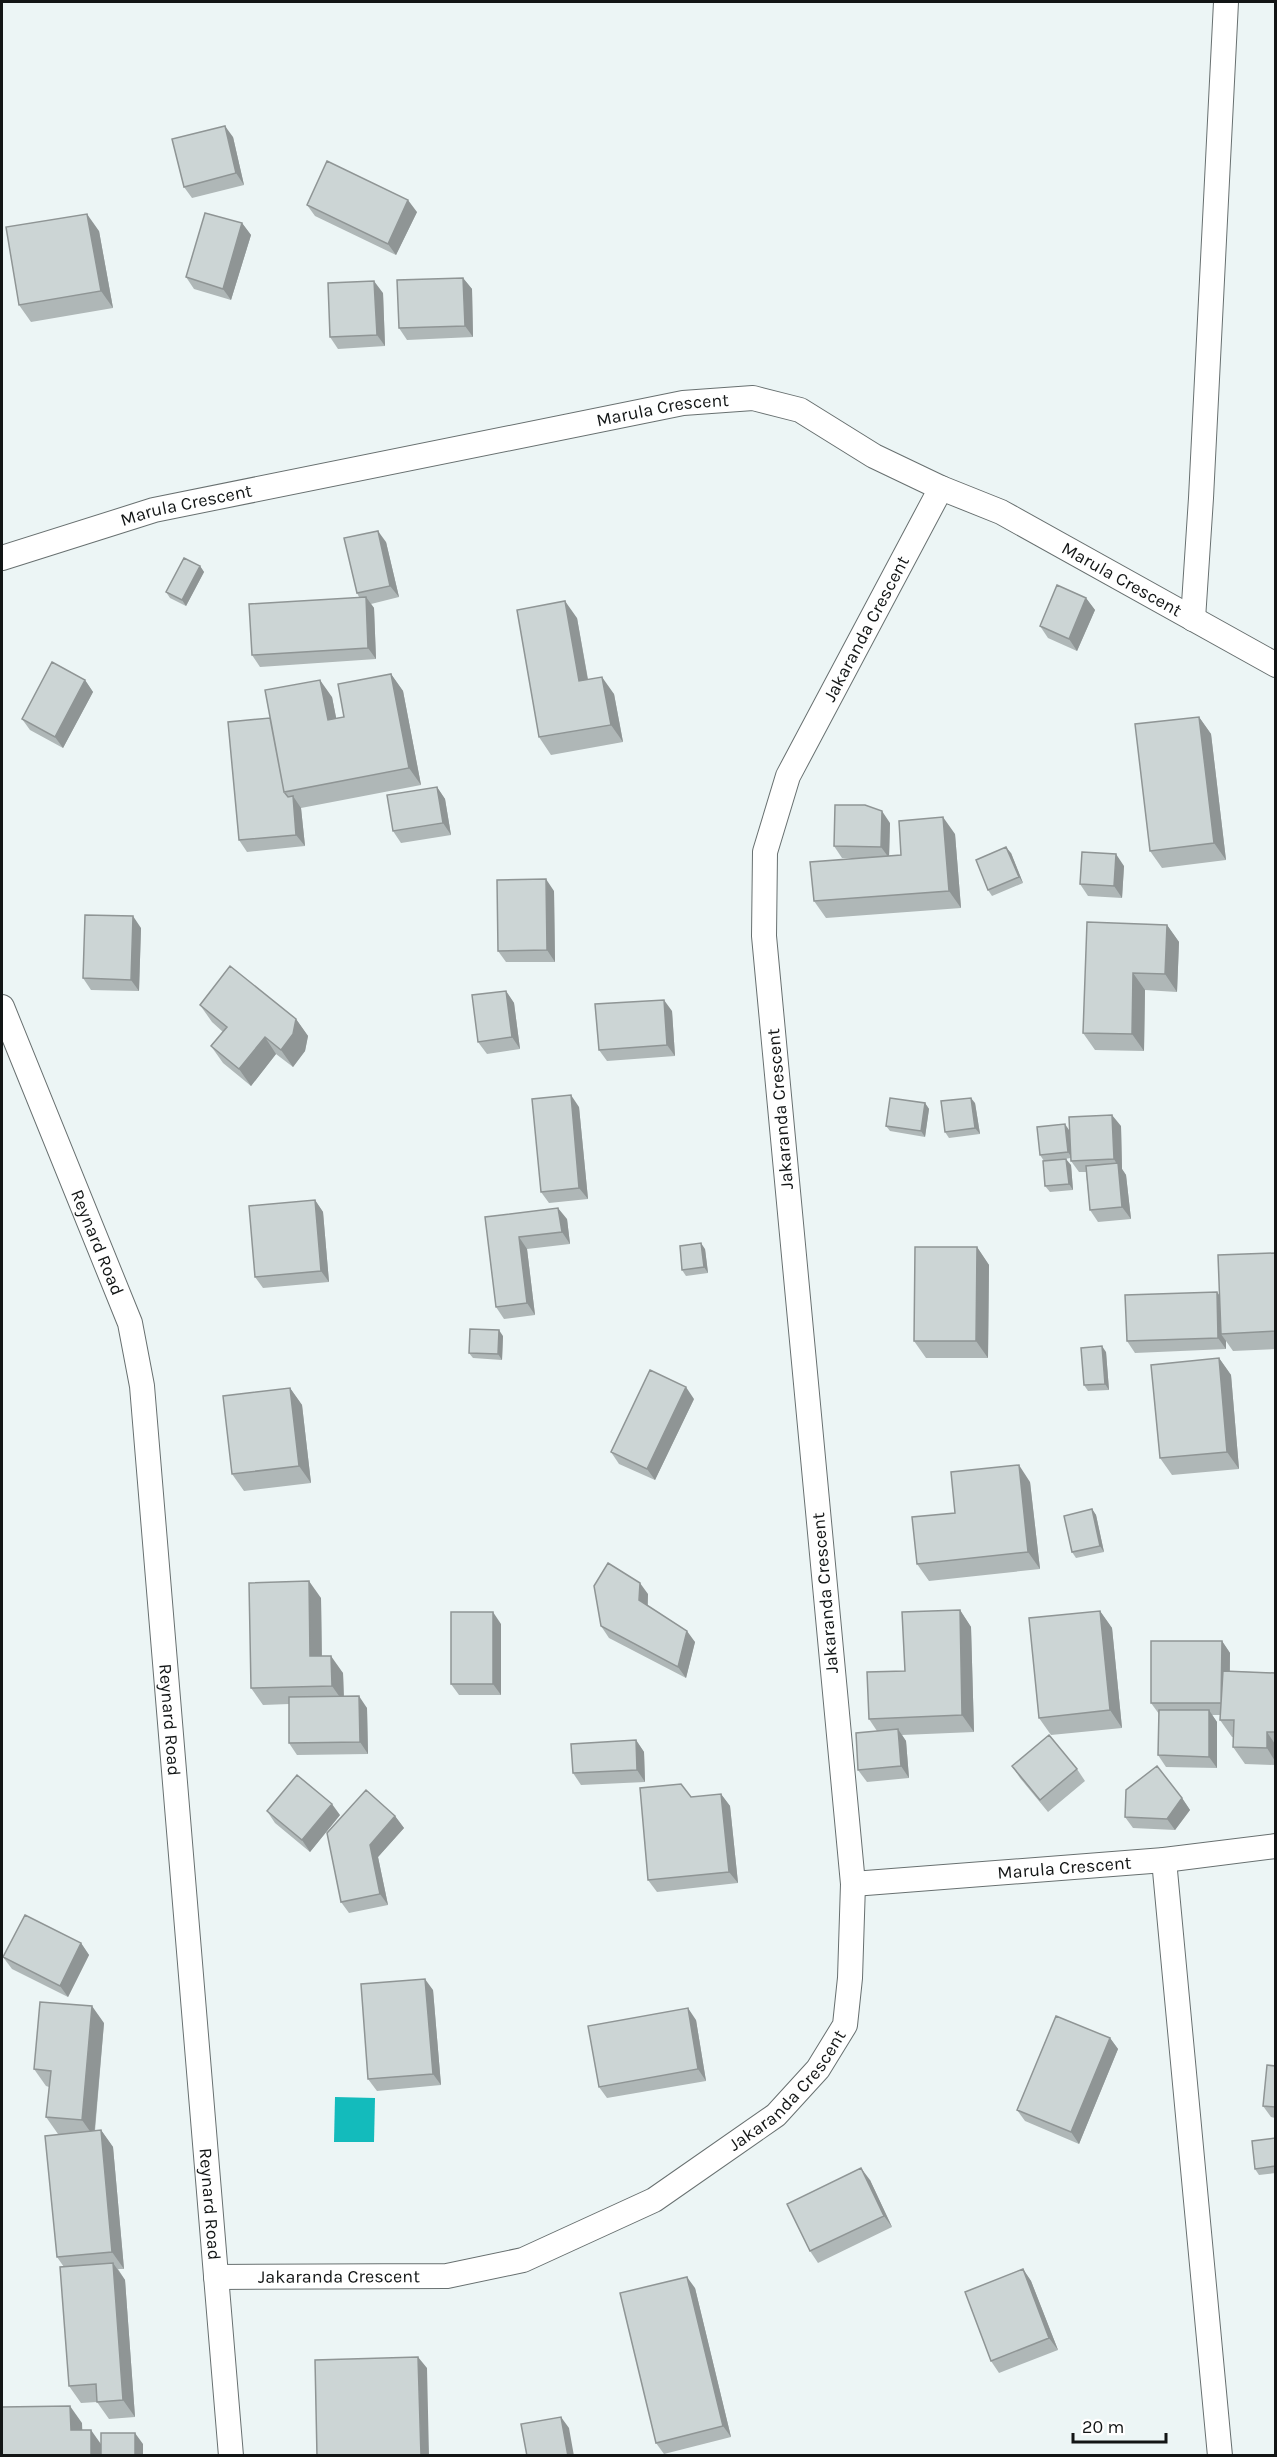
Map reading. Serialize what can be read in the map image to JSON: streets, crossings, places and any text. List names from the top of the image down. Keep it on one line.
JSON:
{"streets":{"street":["Marula Crescent","Jakaranda Crescent","Reynard Road"]},"crossings":[["Marula Crescent","Jakaranda Crescent"],["Jakaranda Crescent","Reynard Road"]],"scale_bar":"20 m"}
